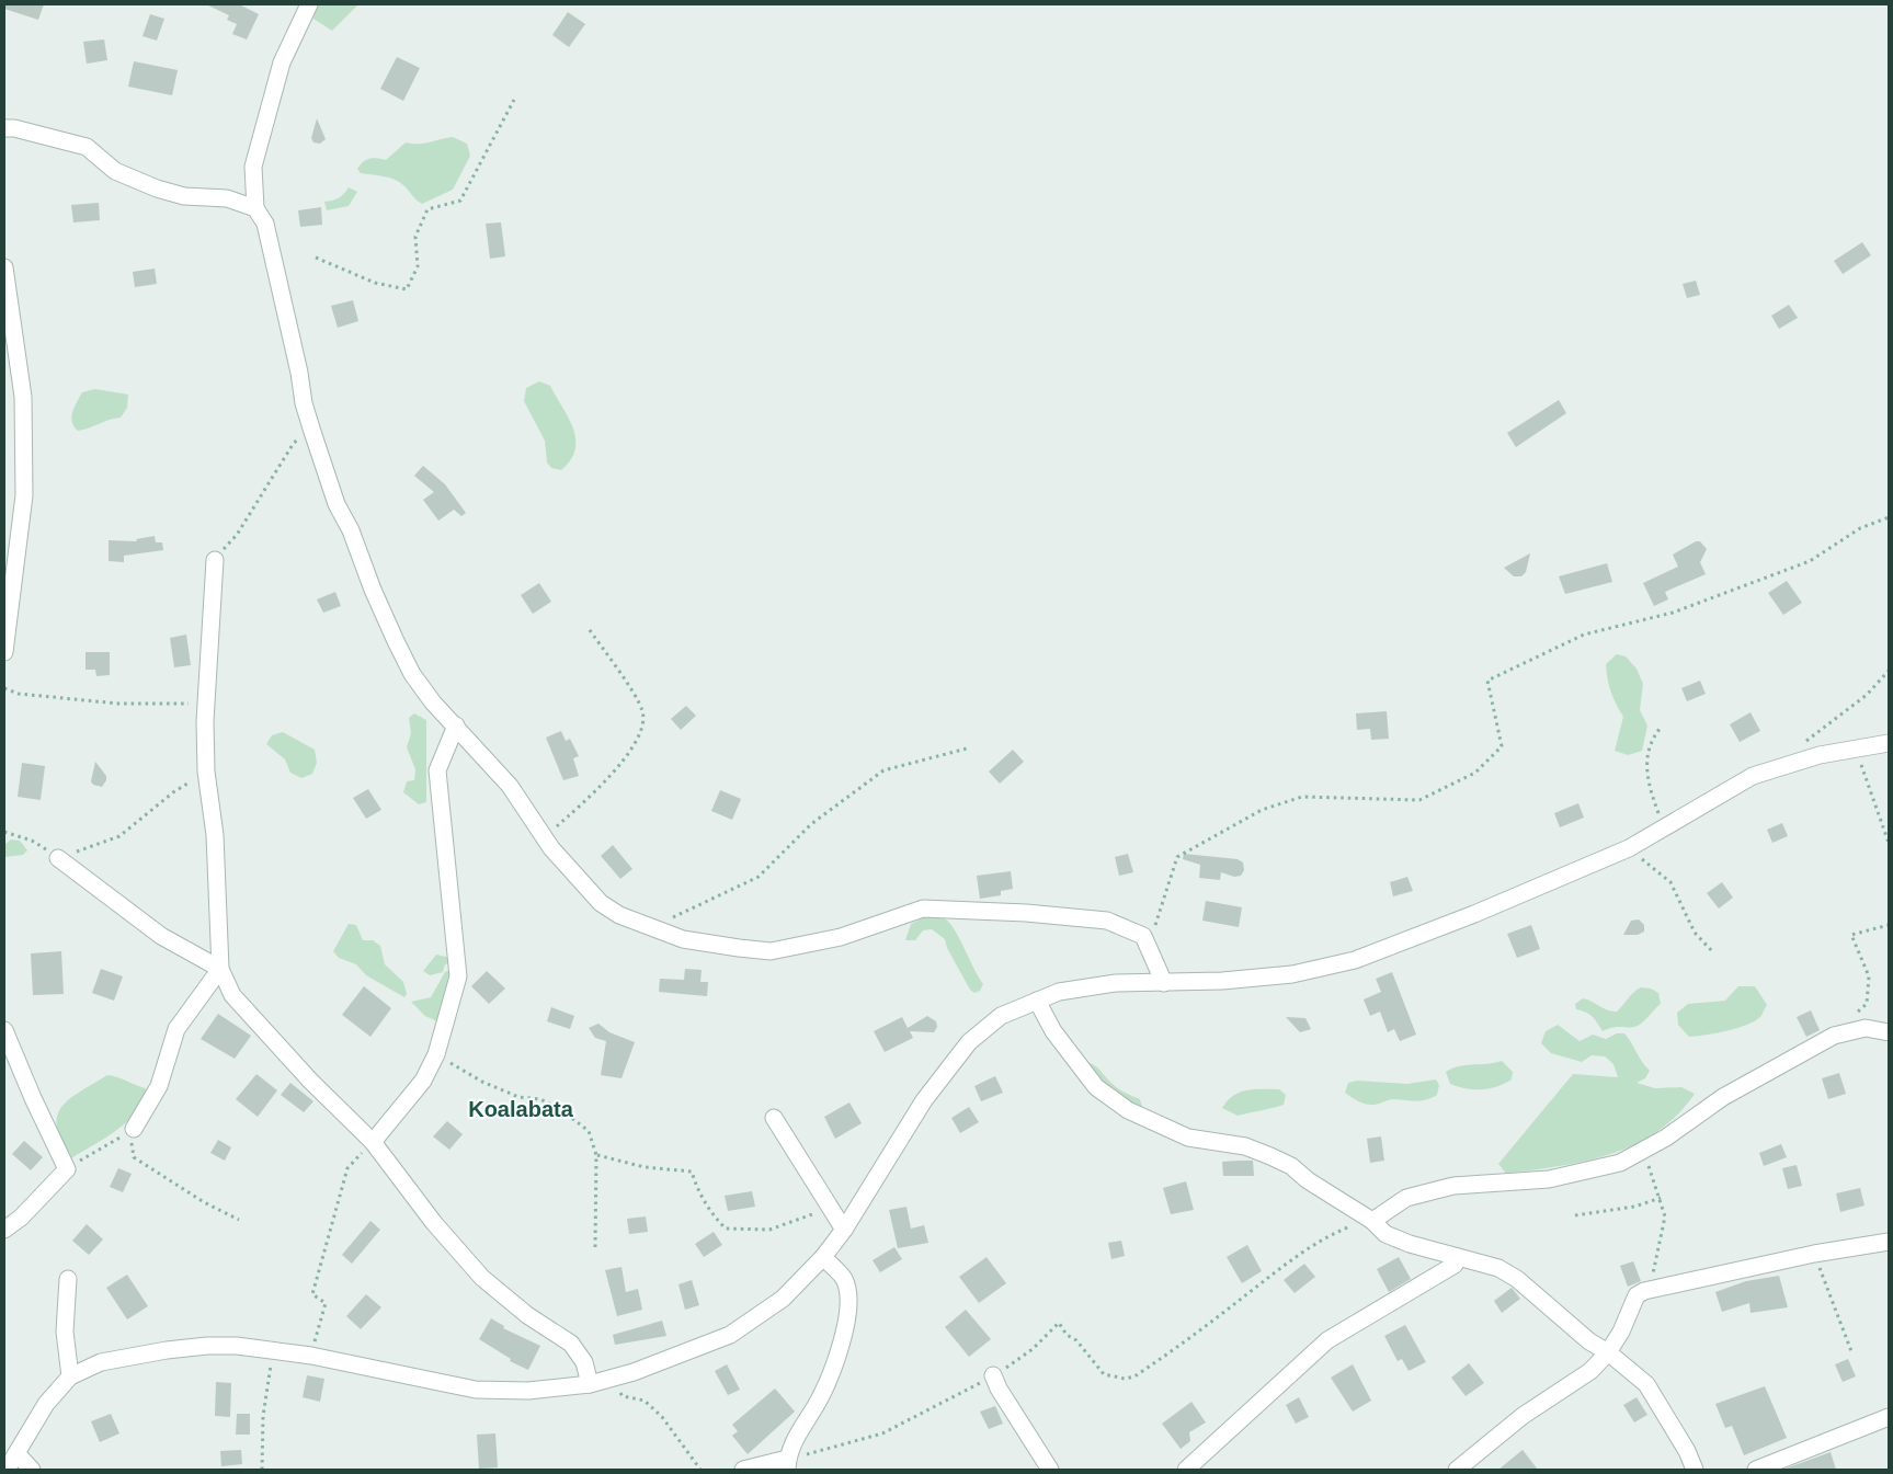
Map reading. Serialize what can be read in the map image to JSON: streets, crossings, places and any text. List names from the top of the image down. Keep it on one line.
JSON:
{"districts":["Koalabata"]}
